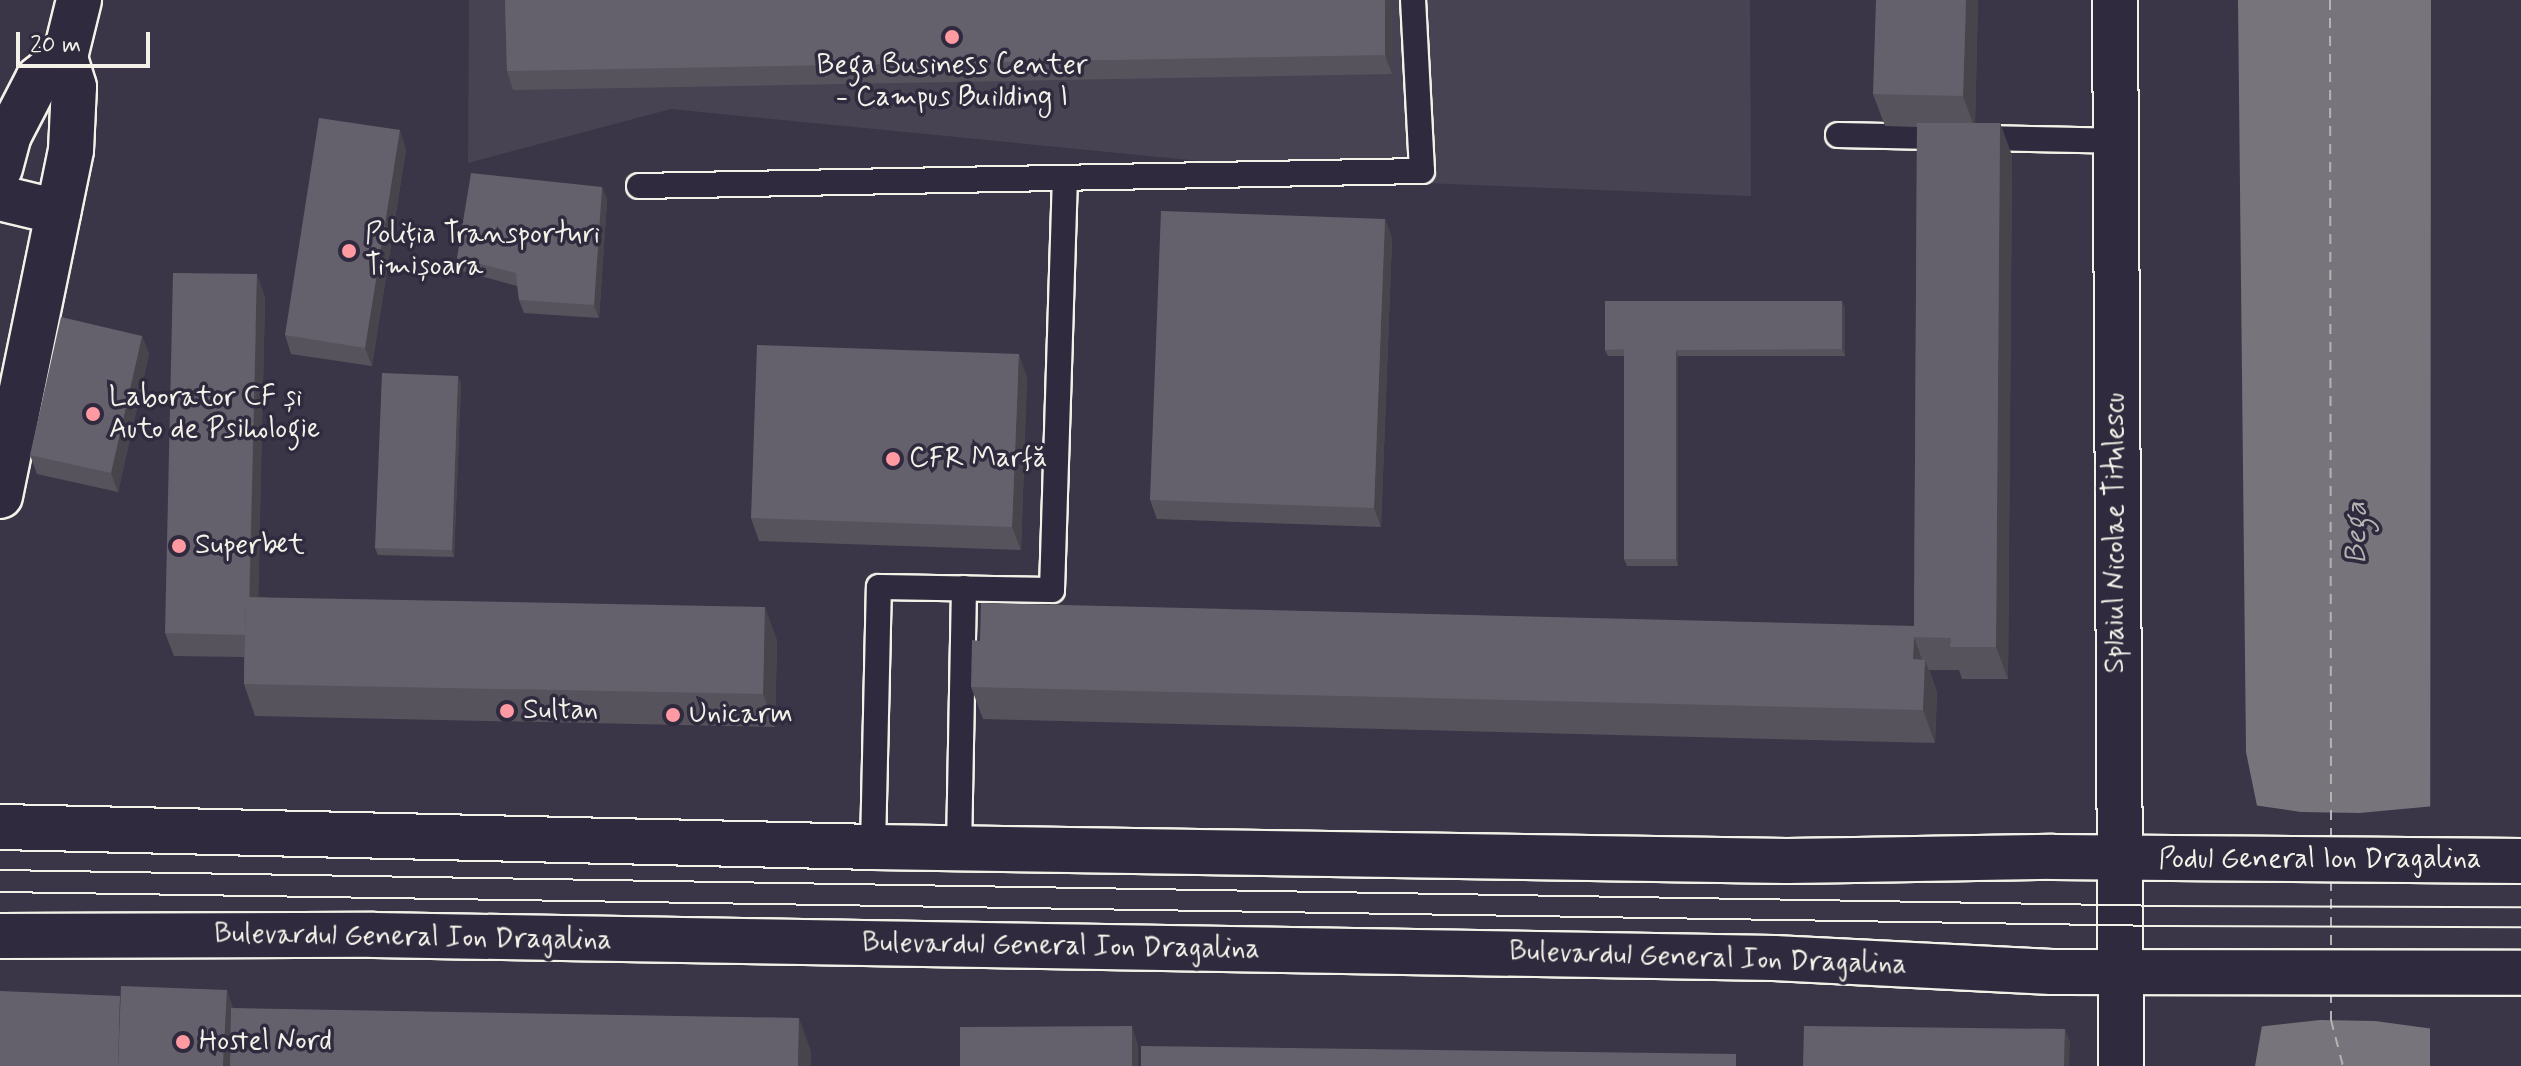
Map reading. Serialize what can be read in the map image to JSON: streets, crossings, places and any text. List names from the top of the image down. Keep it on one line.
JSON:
{"streets":{"main road":["Splaiul Nicolae Titulescu","Podul General Ion Dragalina","Bulevardul General Ion Dragalina"]},"crossings":[["Splaiul Nicolae Titulescu","Podul General Ion Dragalina"],["Splaiul Nicolae Titulescu","Bulevardul General Ion Dragalina"]],"water":["Bega"],"places":["Bega Business Center - Campus Building I","Poliția Transporturi Timișoara","Laborator CF și Auto de Psihologie","CFR Marfă","Superbet","Sultan","Unicarm","Hostel Nord"],"scale_bar":"20 m"}
